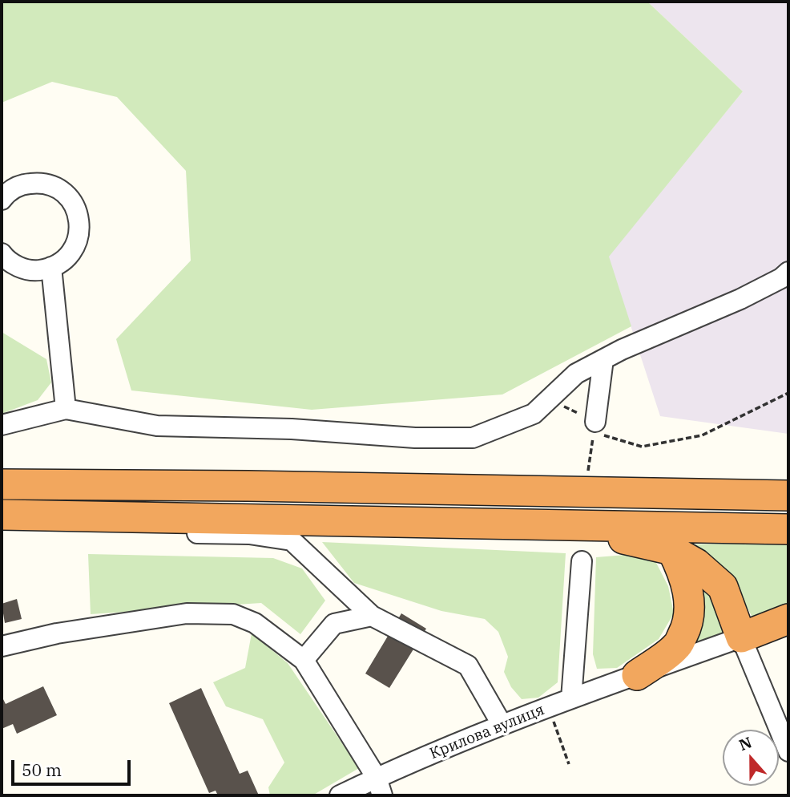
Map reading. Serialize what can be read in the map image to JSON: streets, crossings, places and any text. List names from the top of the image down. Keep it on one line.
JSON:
{"streets":{"street":["Крилова вулиця"]},"scale_bar":"50 m","north":"top"}
